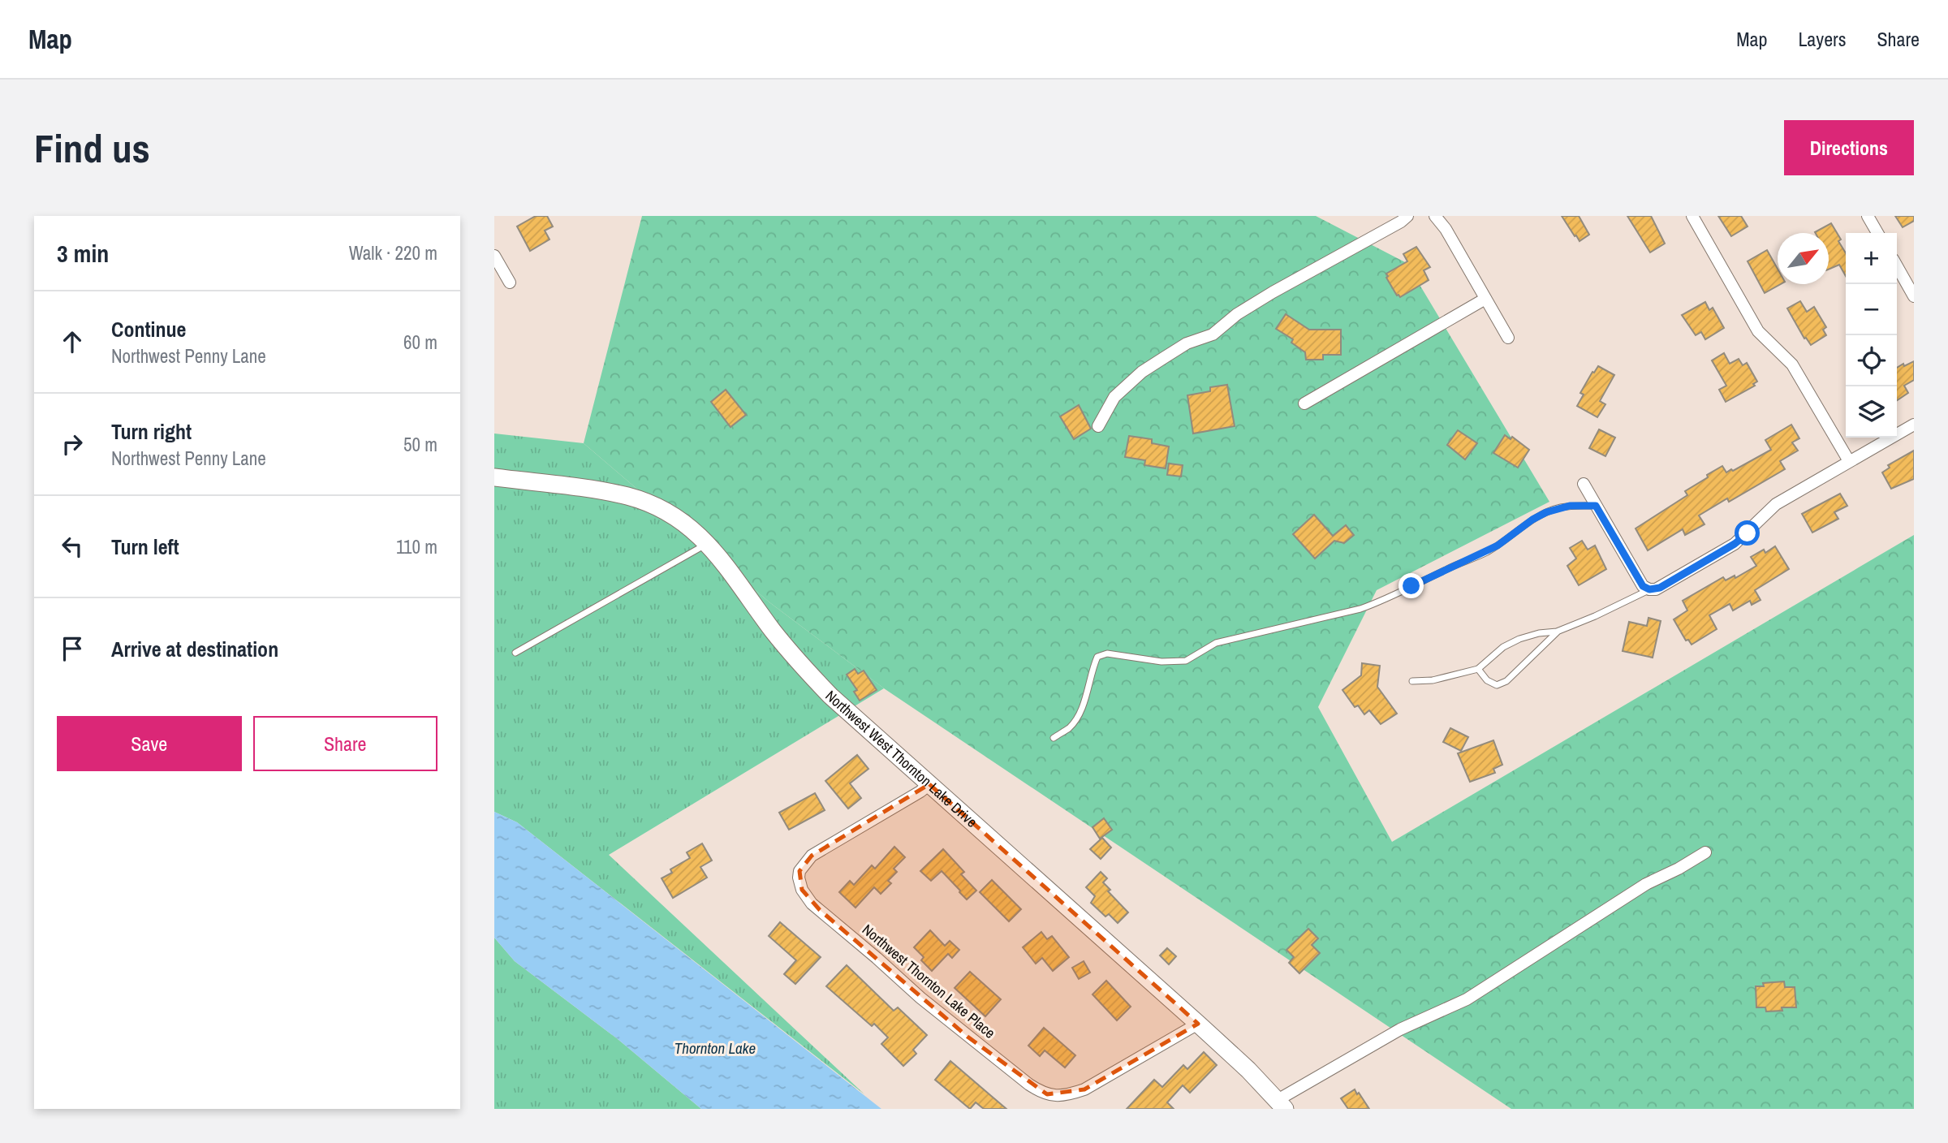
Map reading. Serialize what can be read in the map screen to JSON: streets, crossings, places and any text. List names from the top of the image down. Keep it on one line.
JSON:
{"streets":{"street":["Northwest West Thornton Lake Drive","Northwest Thornton Lake Place"]},"crossings":[["Northwest West Thornton Lake Drive","Northwest Thornton Lake Place"]],"water":["Thornton Lake"],"north":"top right","page":{"header":"Map","nav":["Map","Layers","Share"],"buttons":["Directions",["Save","Share"]],"title":"Find us","heading":["3 min","Walk · 220 m"],"map_buttons":["+","−"],"list":[["Continue","Northwest Penny Lane","60 m"],["Turn right","Northwest Penny Lane","50 m"],["Turn left","110 m"],"Arrive at destination"]}}
